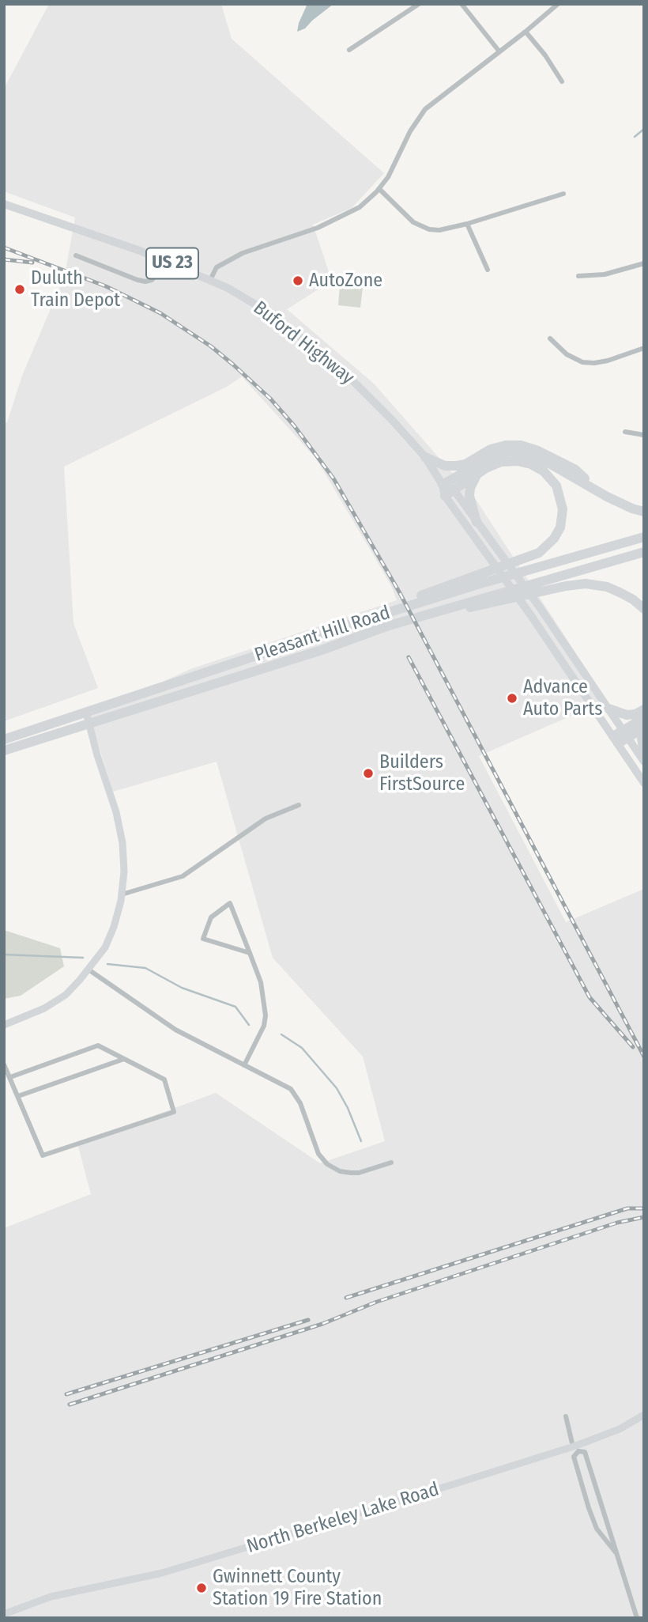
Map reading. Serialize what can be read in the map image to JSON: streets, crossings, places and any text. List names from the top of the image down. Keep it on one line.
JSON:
{"streets":{"highway":["Pleasant Hill Road"],"main road":["US 23","Buford Highway"],"street":["North Berkeley Lake Road"]},"places":["AutoZone","Duluth Train Depot","Advance Auto Parts","Builders FirstSource","Gwinnett County Station 19 Fire Station"]}
